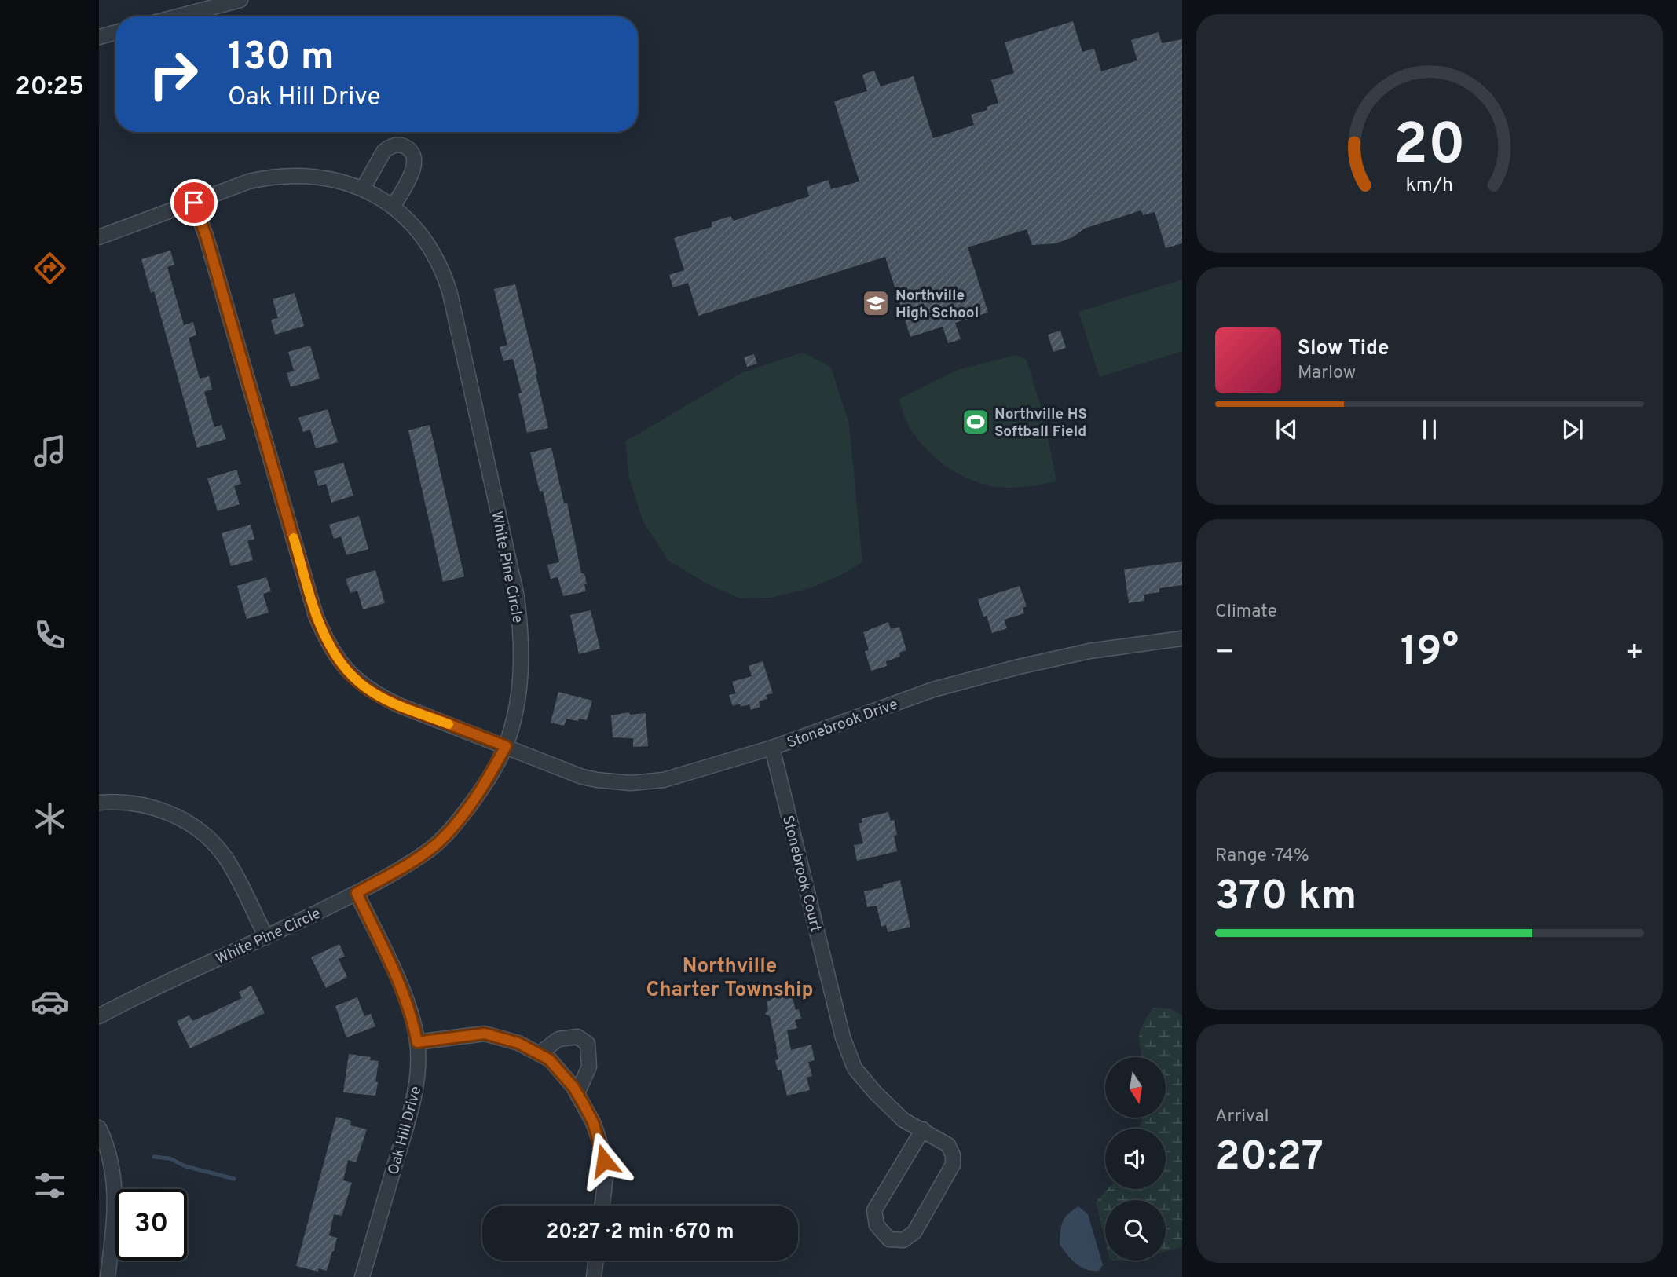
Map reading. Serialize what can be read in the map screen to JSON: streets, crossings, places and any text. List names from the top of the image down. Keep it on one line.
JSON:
{"streets":{"street":["White Pine Circle","Stonebrook Drive","Stonebrook Court","Oak Hill Drive"]},"crossings":[["White Pine Circle","Stonebrook Drive"],["White Pine Circle","Oak Hill Drive"],["Stonebrook Drive","Stonebrook Court"]],"districts":["Northville Charter Township"],"places":{"school or university":["Northville High School"],"sports":["Northville HS Softball Field"]},"north":"bottom","page":{"tabs":"20:25","turn":["130 m","Oak Hill Drive"],"song":["Slow Tide","Marlow"],"tile":["Climate",["Range · 74%","370 km"],["Arrival","20:27"]],"heat":["−","19°","+"],"limit":"30","trip":"20:27 · 2 min · 670 m","gauge":["20","km/h"]}}
